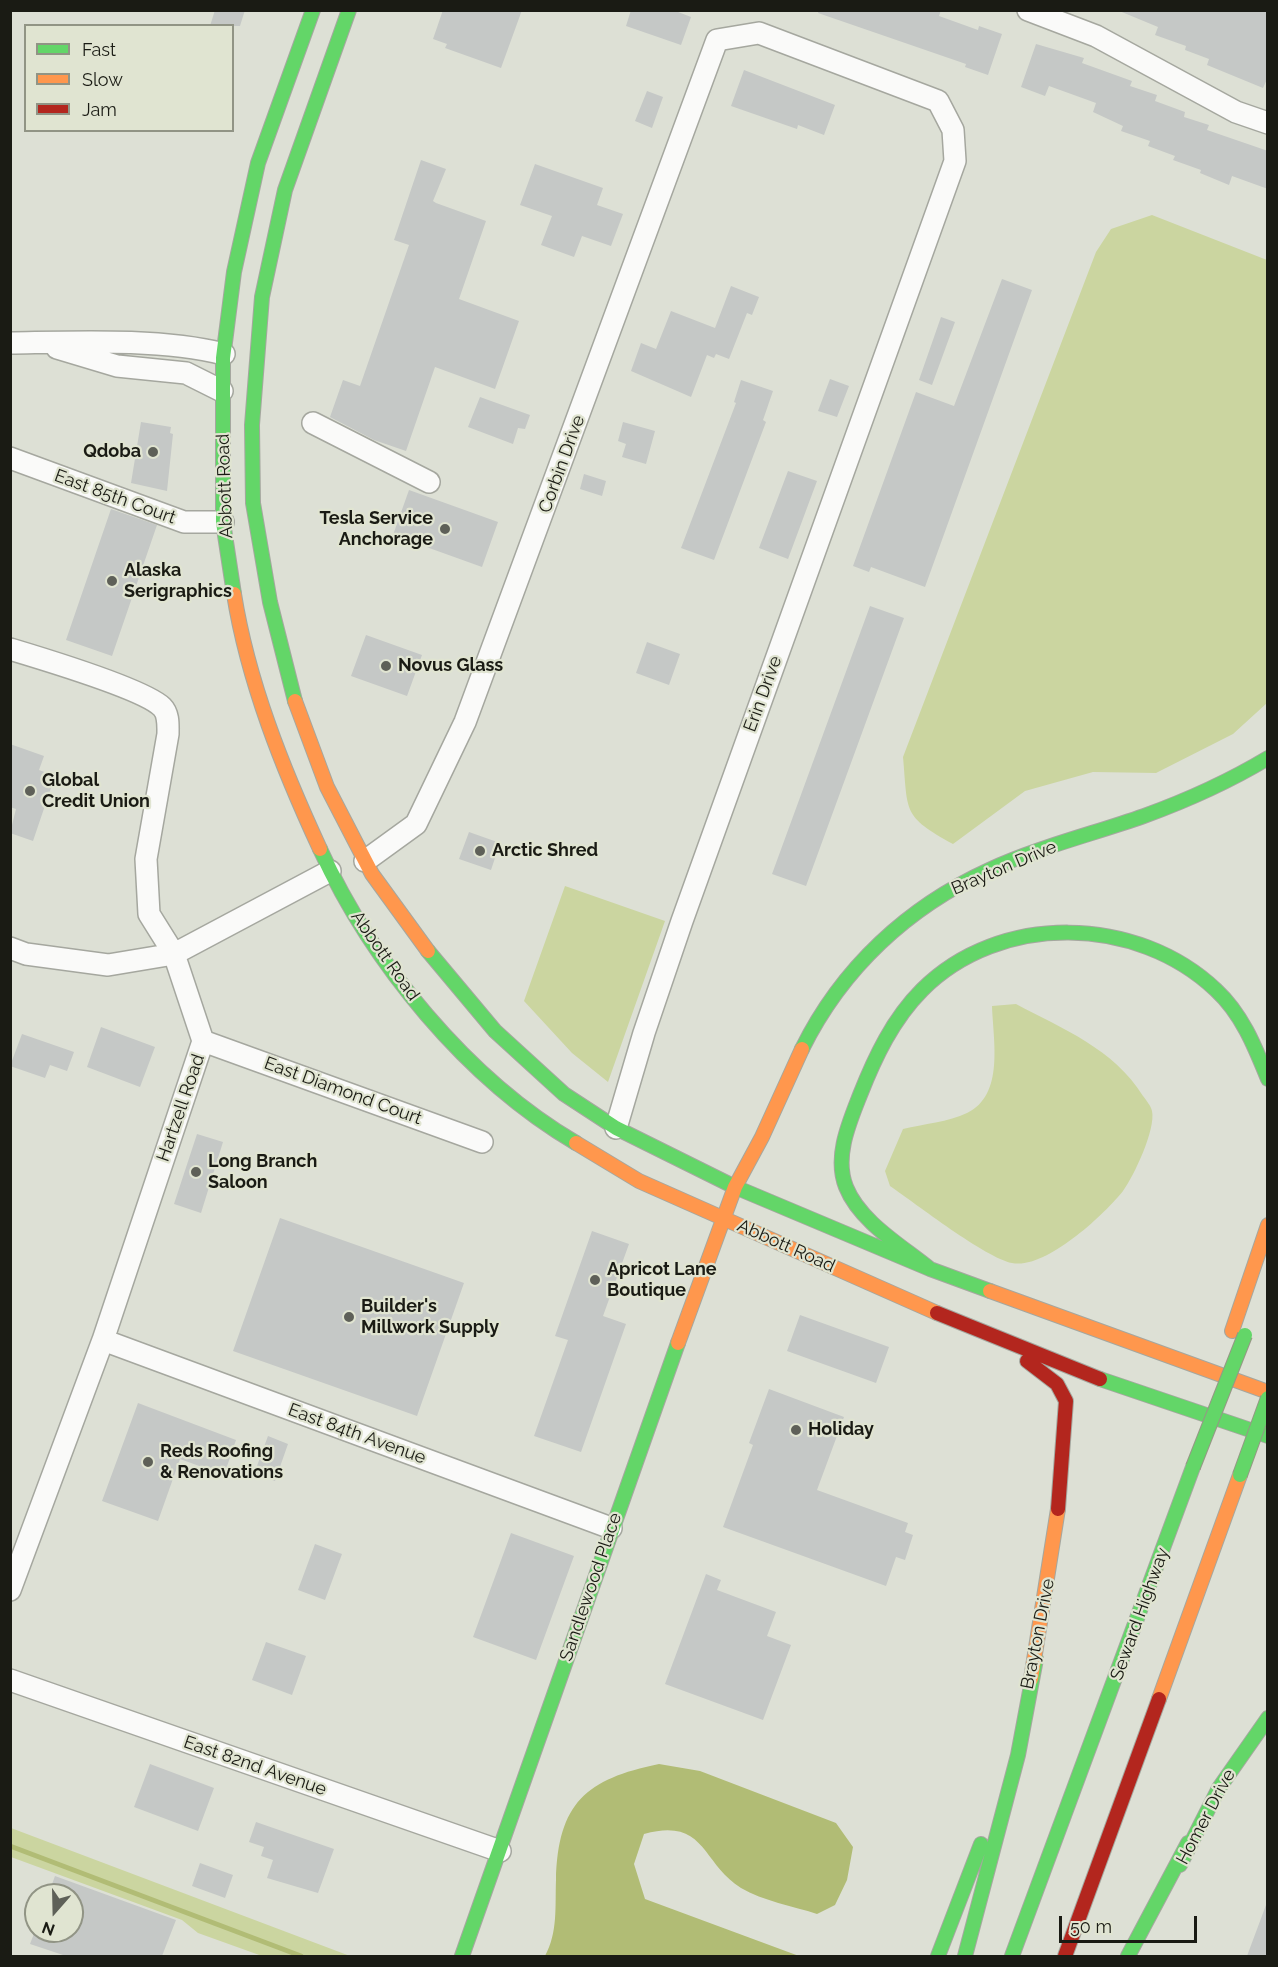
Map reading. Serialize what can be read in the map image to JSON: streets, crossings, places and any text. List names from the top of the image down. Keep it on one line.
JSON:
{"streets":{"main road":["Abbott Road","Brayton Drive","Sandlewood Place","Seward Highway","Homer Drive"],"street":["Corbin Drive","East 85th Court","Erin Drive","East Diamond Court","Hartzell Road","East 84th Avenue","East 82nd Avenue"]},"crossings":[["Corbin Drive","Abbott Road"],["Corbin Drive","Erin Drive"],["Abbott Road","East 85th Court"],["Abbott Road","Erin Drive"],["Abbott Road","Brayton Drive"],["Abbott Road","Sandlewood Place"],["Brayton Drive","Sandlewood Place"],["East Diamond Court","Hartzell Road"],["Hartzell Road","East 84th Avenue"],["East 84th Avenue","Sandlewood Place"],["Sandlewood Place","East 82nd Avenue"]],"places":["Qdoba","Tesla Service Anchorage","Alaska Serigraphics","Novus Glass","Global Credit Union","Arctic Shred","Long Branch Saloon","Apricot Lane Boutique","Builder's Millwork Supply","Holiday","Reds Roofing & Renovations"],"legend":["Fast","Slow","Jam"],"scale_bar":"50 m","north":"bottom"}
